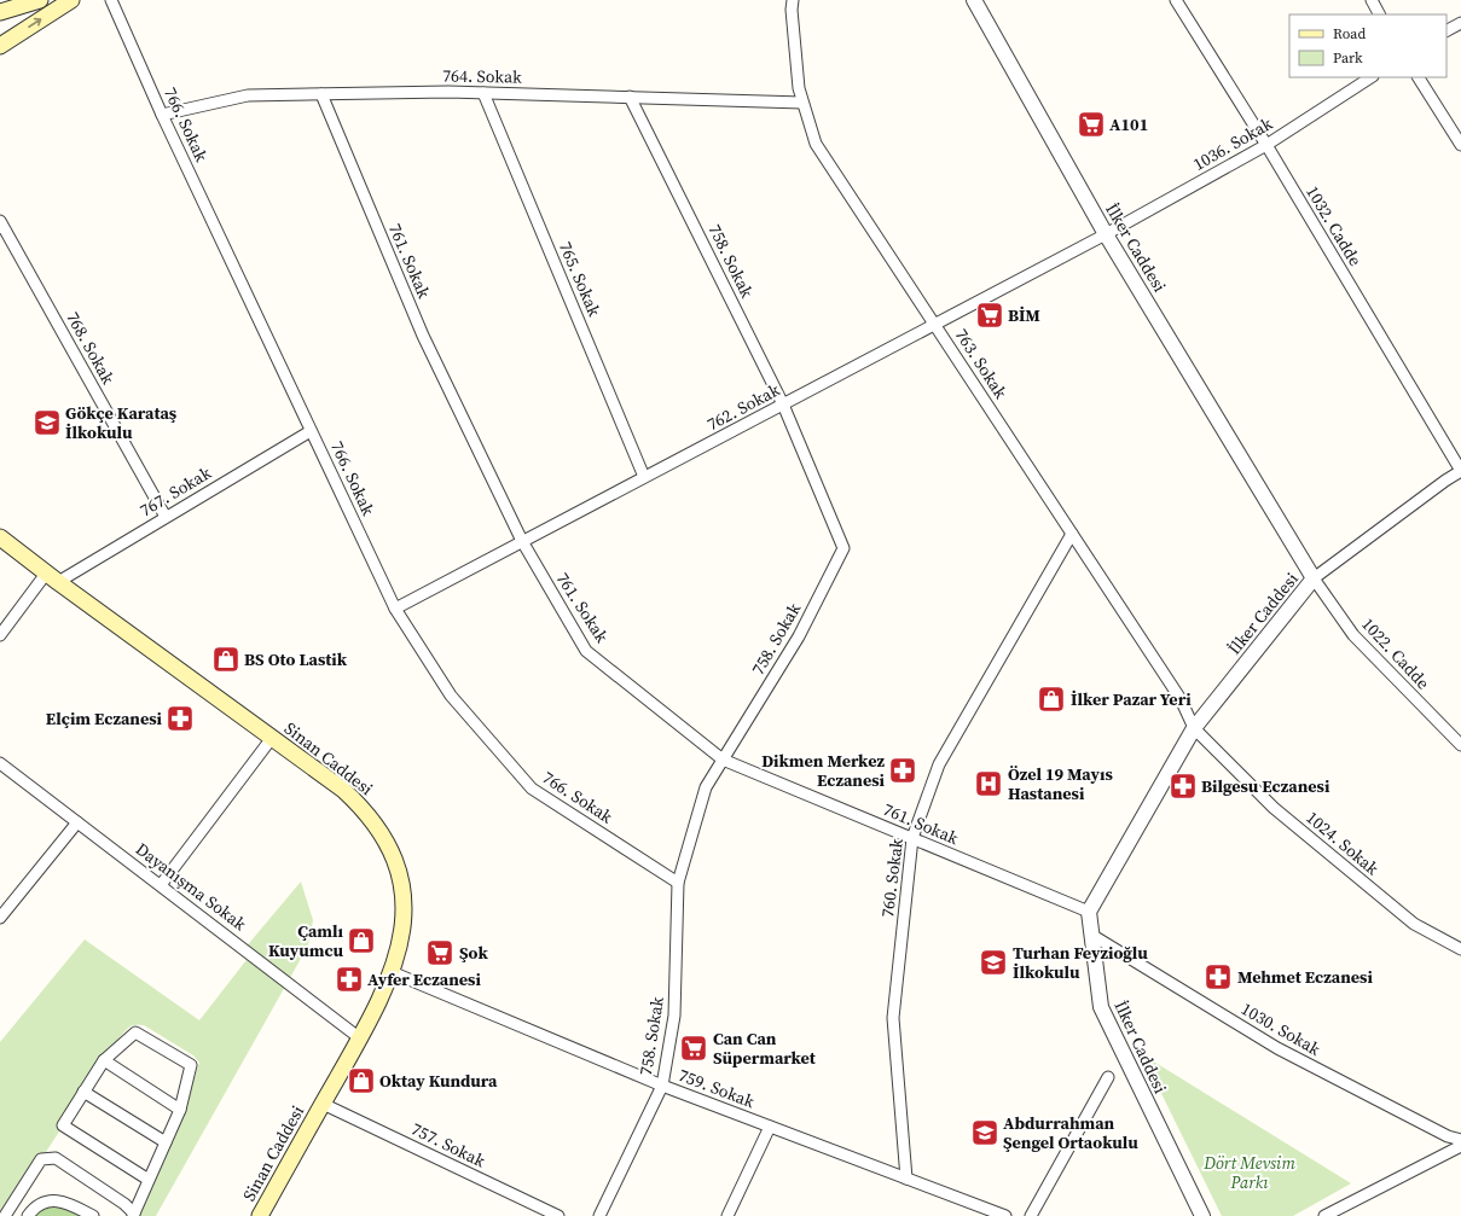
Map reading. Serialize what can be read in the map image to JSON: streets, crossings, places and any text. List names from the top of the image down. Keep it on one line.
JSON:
{"streets":{"main road":["Sinan Caddesi"],"street":["764. Sokak","766. Sokak","1036. Sokak","1032. Cadde","İlker Caddesi","761. Sokak","758. Sokak","765. Sokak","768. Sokak","763. Sokak","762. Sokak","767. Sokak","1022. Cadde","1024. Sokak","760. Sokak","Dayanışma Sokak","1030. Sokak","759. Sokak","757. Sokak"]},"crossings":[["764. Sokak","766. Sokak"],["764. Sokak","761. Sokak"],["764. Sokak","758. Sokak"],["764. Sokak","765. Sokak"],["764. Sokak","763. Sokak"],["766. Sokak","758. Sokak"],["766. Sokak","762. Sokak"],["766. Sokak","767. Sokak"],["1036. Sokak","1032. Cadde"],["1036. Sokak","İlker Caddesi"],["1036. Sokak","762. Sokak"],["İlker Caddesi","761. Sokak"],["İlker Caddesi","763. Sokak"],["İlker Caddesi","762. Sokak"],["İlker Caddesi","1022. Cadde"],["İlker Caddesi","1024. Sokak"],["İlker Caddesi","1030. Sokak"],["761. Sokak","758. Sokak"],["761. Sokak","762. Sokak"],["761. Sokak","760. Sokak"],["758. Sokak","762. Sokak"],["758. Sokak","759. Sokak"],["765. Sokak","762. Sokak"],["768. Sokak","767. Sokak"],["763. Sokak","762. Sokak"],["763. Sokak","1024. Sokak"],["763. Sokak","760. Sokak"],["767. Sokak","Sinan Caddesi"],["Sinan Caddesi","Dayanışma Sokak"],["Sinan Caddesi","759. Sokak"],["Sinan Caddesi","757. Sokak"],["760. Sokak","759. Sokak"]],"parks":["Dört Mevsim Parkı"],"places":{"supermarket":["A101","BİM","Şok","Can Can Süpermarket"],"school or university":["Gökçe Karataş İlkokulu","Turhan Feyzioğlu İlkokulu","Abdurrahman Şengel Ortaokulu"],"shop":["BS Oto Lastik","İlker Pazar Yeri","Çamlı Kuyumcu","Oktay Kundura"],"pharmacy":["Elçim Eczanesi","Dikmen Merkez Eczanesi","Bilgesu Eczanesi","Mehmet Eczanesi","Ayfer Eczanesi"],"hospital":["Özel 19 Mayıs Hastanesi"]},"legend":["Road","Park"]}
